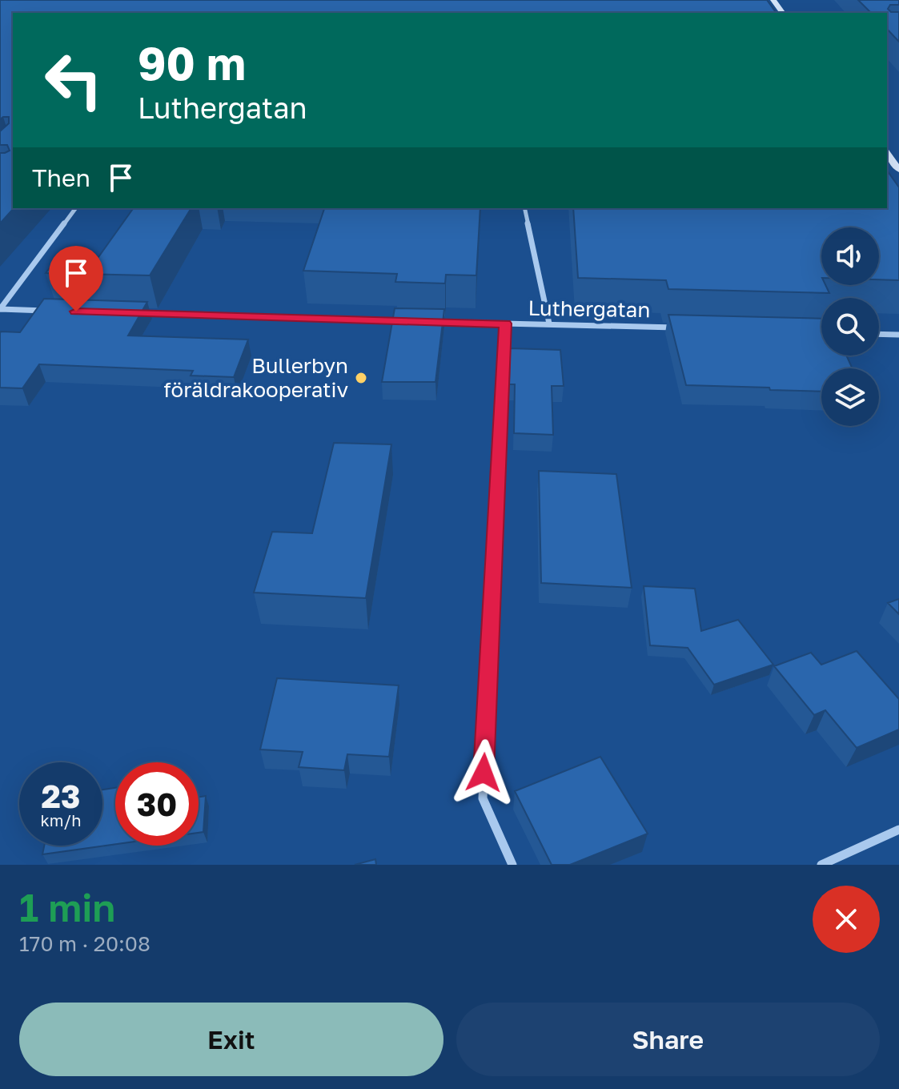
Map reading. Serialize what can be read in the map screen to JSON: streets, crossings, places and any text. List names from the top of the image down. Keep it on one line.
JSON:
{"streets":{"street":["Luthergatan"]},"places":["Bullerbyn föräldrakooperativ"],"page":{"turn":["90 m","Luthergatan"],"then":"Then","speed":"23 km/h","limit":"30","heading":["1 min","170 m · 20:08"],"buttons":["Exit","Share"]}}
